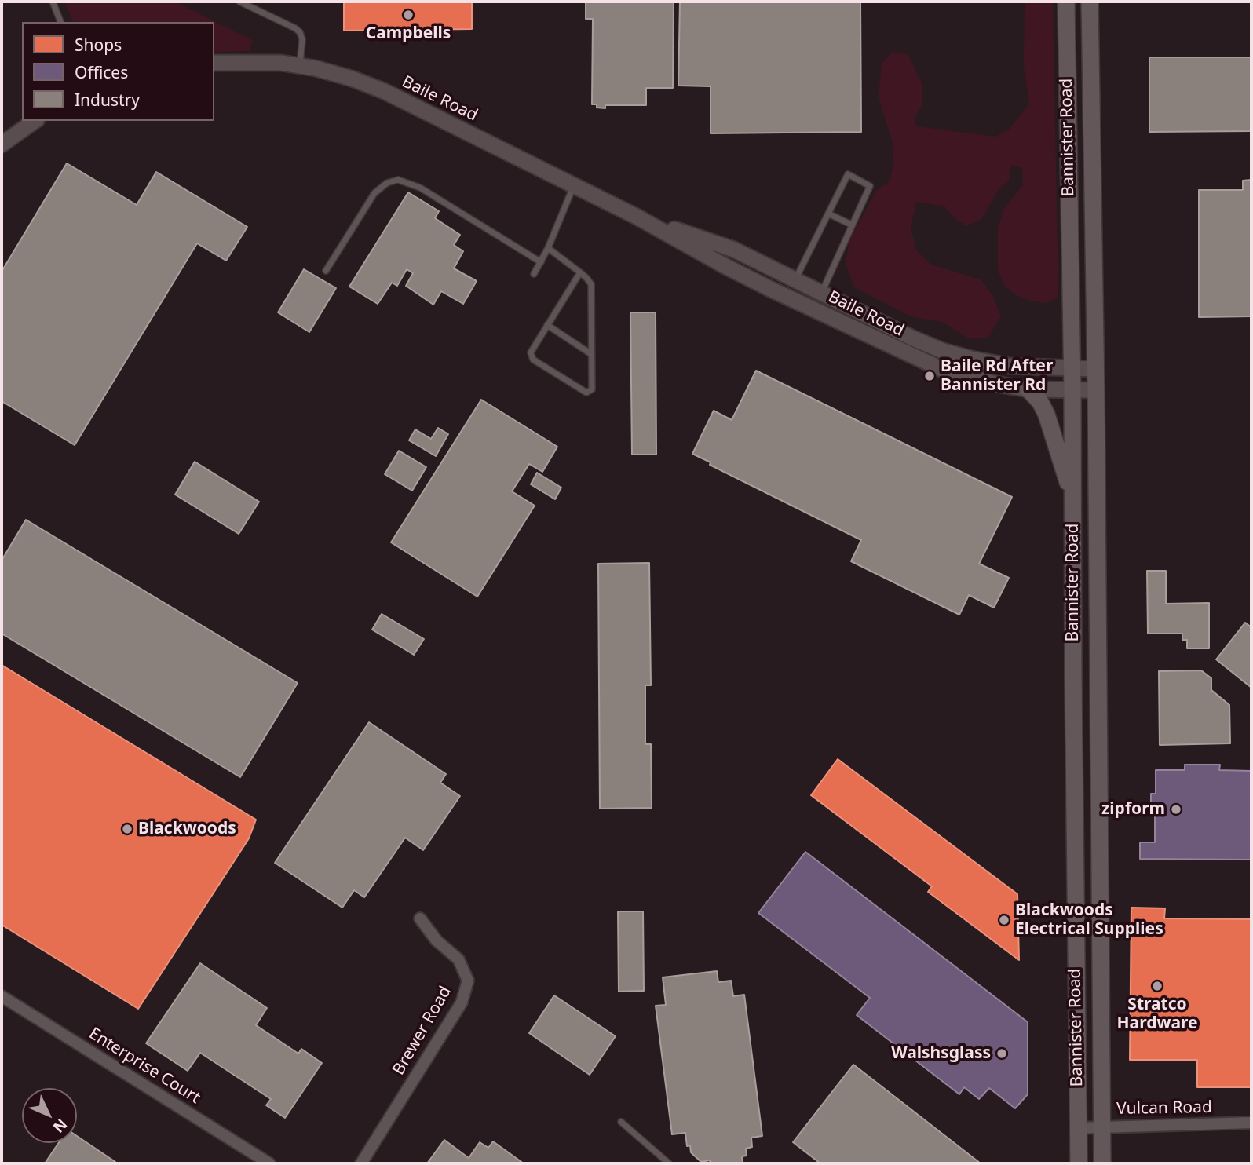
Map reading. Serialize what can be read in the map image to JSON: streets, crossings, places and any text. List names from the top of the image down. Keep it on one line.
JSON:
{"streets":{"main road":["Bannister Road"],"street":["Baile Road","Brewer Road","Enterprise Court","Vulcan Road"]},"crossings":[["Baile Road","Bannister Road"],["Bannister Road","Vulcan Road"]],"places":["Campbells","Baile Rd After Bannister Rd","zipform","Blackwoods","Blackwoods Electrical Supplies","Stratco Hardware","Walshsglass"],"legend":["Shops","Offices","Industry"],"north":"bottom right"}
